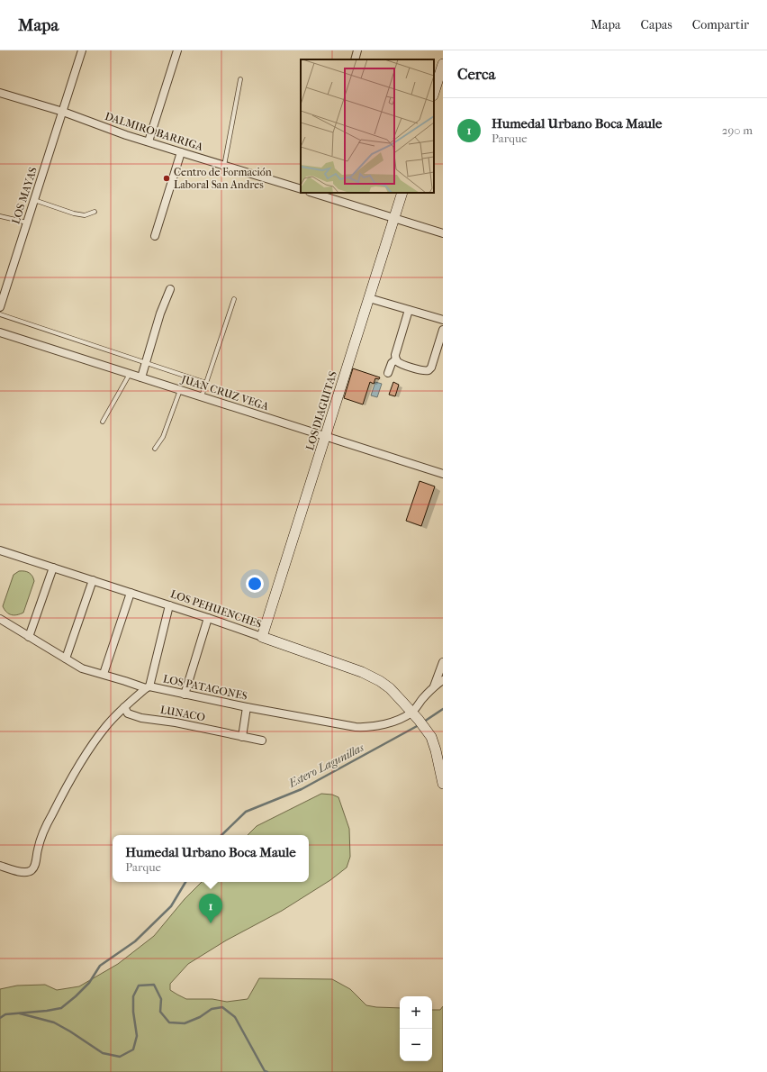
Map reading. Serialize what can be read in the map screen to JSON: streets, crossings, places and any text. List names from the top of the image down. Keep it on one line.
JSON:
{"streets":{"street":["DALMIRO BARRIGA","LOS MAYAS","JUAN CRUZ VEGA","LOS DIAGUITAS","LOS PEHUENCHES","LOS PATAGONES","LUNACO"]},"crossings":[["DALMIRO BARRIGA","LOS MAYAS"],["JUAN CRUZ VEGA","LOS DIAGUITAS"],["LOS DIAGUITAS","LOS PEHUENCHES"],["LOS PEHUENCHES","LOS PATAGONES"]],"water":["Estero Lagunillas"],"places":["Centro de Formación Laboral San Andres"],"page":{"header":"Mapa","nav":["Mapa","Capas","Compartir"],"heading":"Cerca","list":[{"mark":"1","name":"Humedal Urbano Boca Maule","note":"Parque","value":"290 m"}],"popup":["Humedal Urbano Boca Maule","Parque"],"pins":"1","map_buttons":["+","−"]}}
